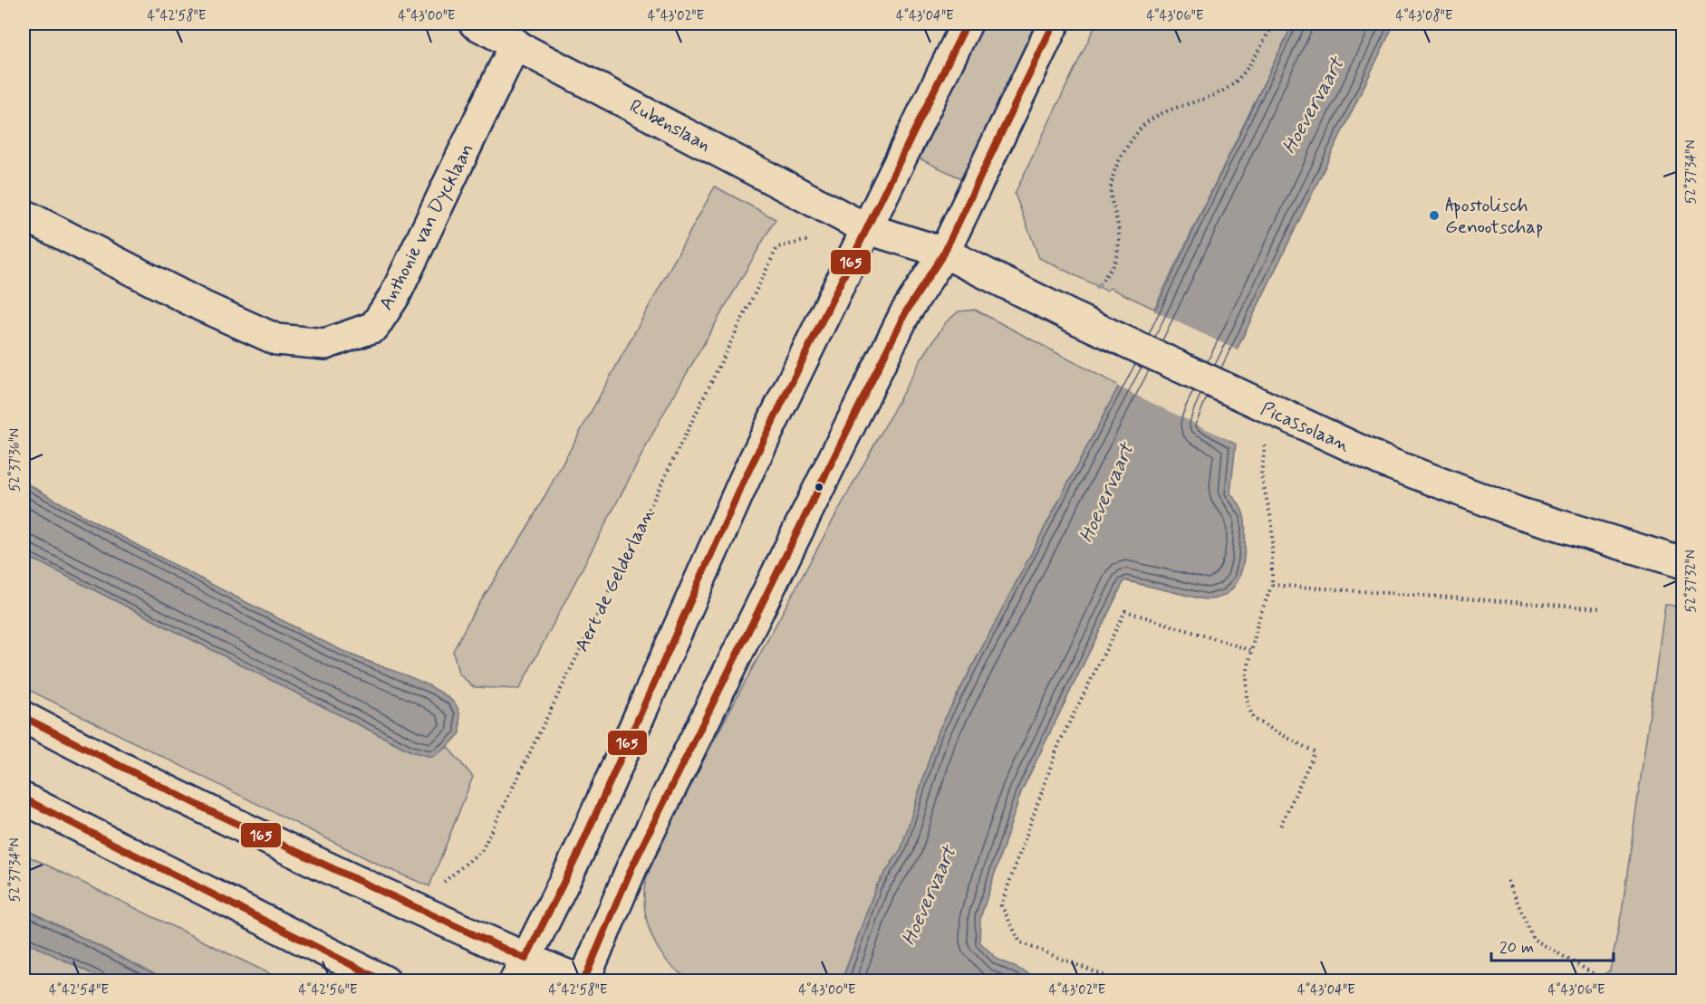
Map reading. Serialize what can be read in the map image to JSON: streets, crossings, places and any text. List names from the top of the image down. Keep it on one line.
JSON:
{"streets":{"main road":["Rubenslaan","Anthonie van Dycklaan","Picassolaan"],"path":["Aert de Gelderlaan"]},"crossings":[["Rubenslaan","Anthonie van Dycklaan"],["Rubenslaan","Picassolaan"],["Rubenslaan","Aert de Gelderlaan"]],"water":["Hoevervaart"],"places":["Apostolisch Genootschap"],"lines":["transit line 165"],"scale_bar":"20 m","coordinates":["4°42'58\"E","4°43'00\"E","4°43'02\"E","4°43'04\"E","4°43'06\"E","4°43'08\"E","52°37'34\"N","52°37'36\"N","52°37'32\"N","4°42'54\"E","4°42'56\"E"]}
